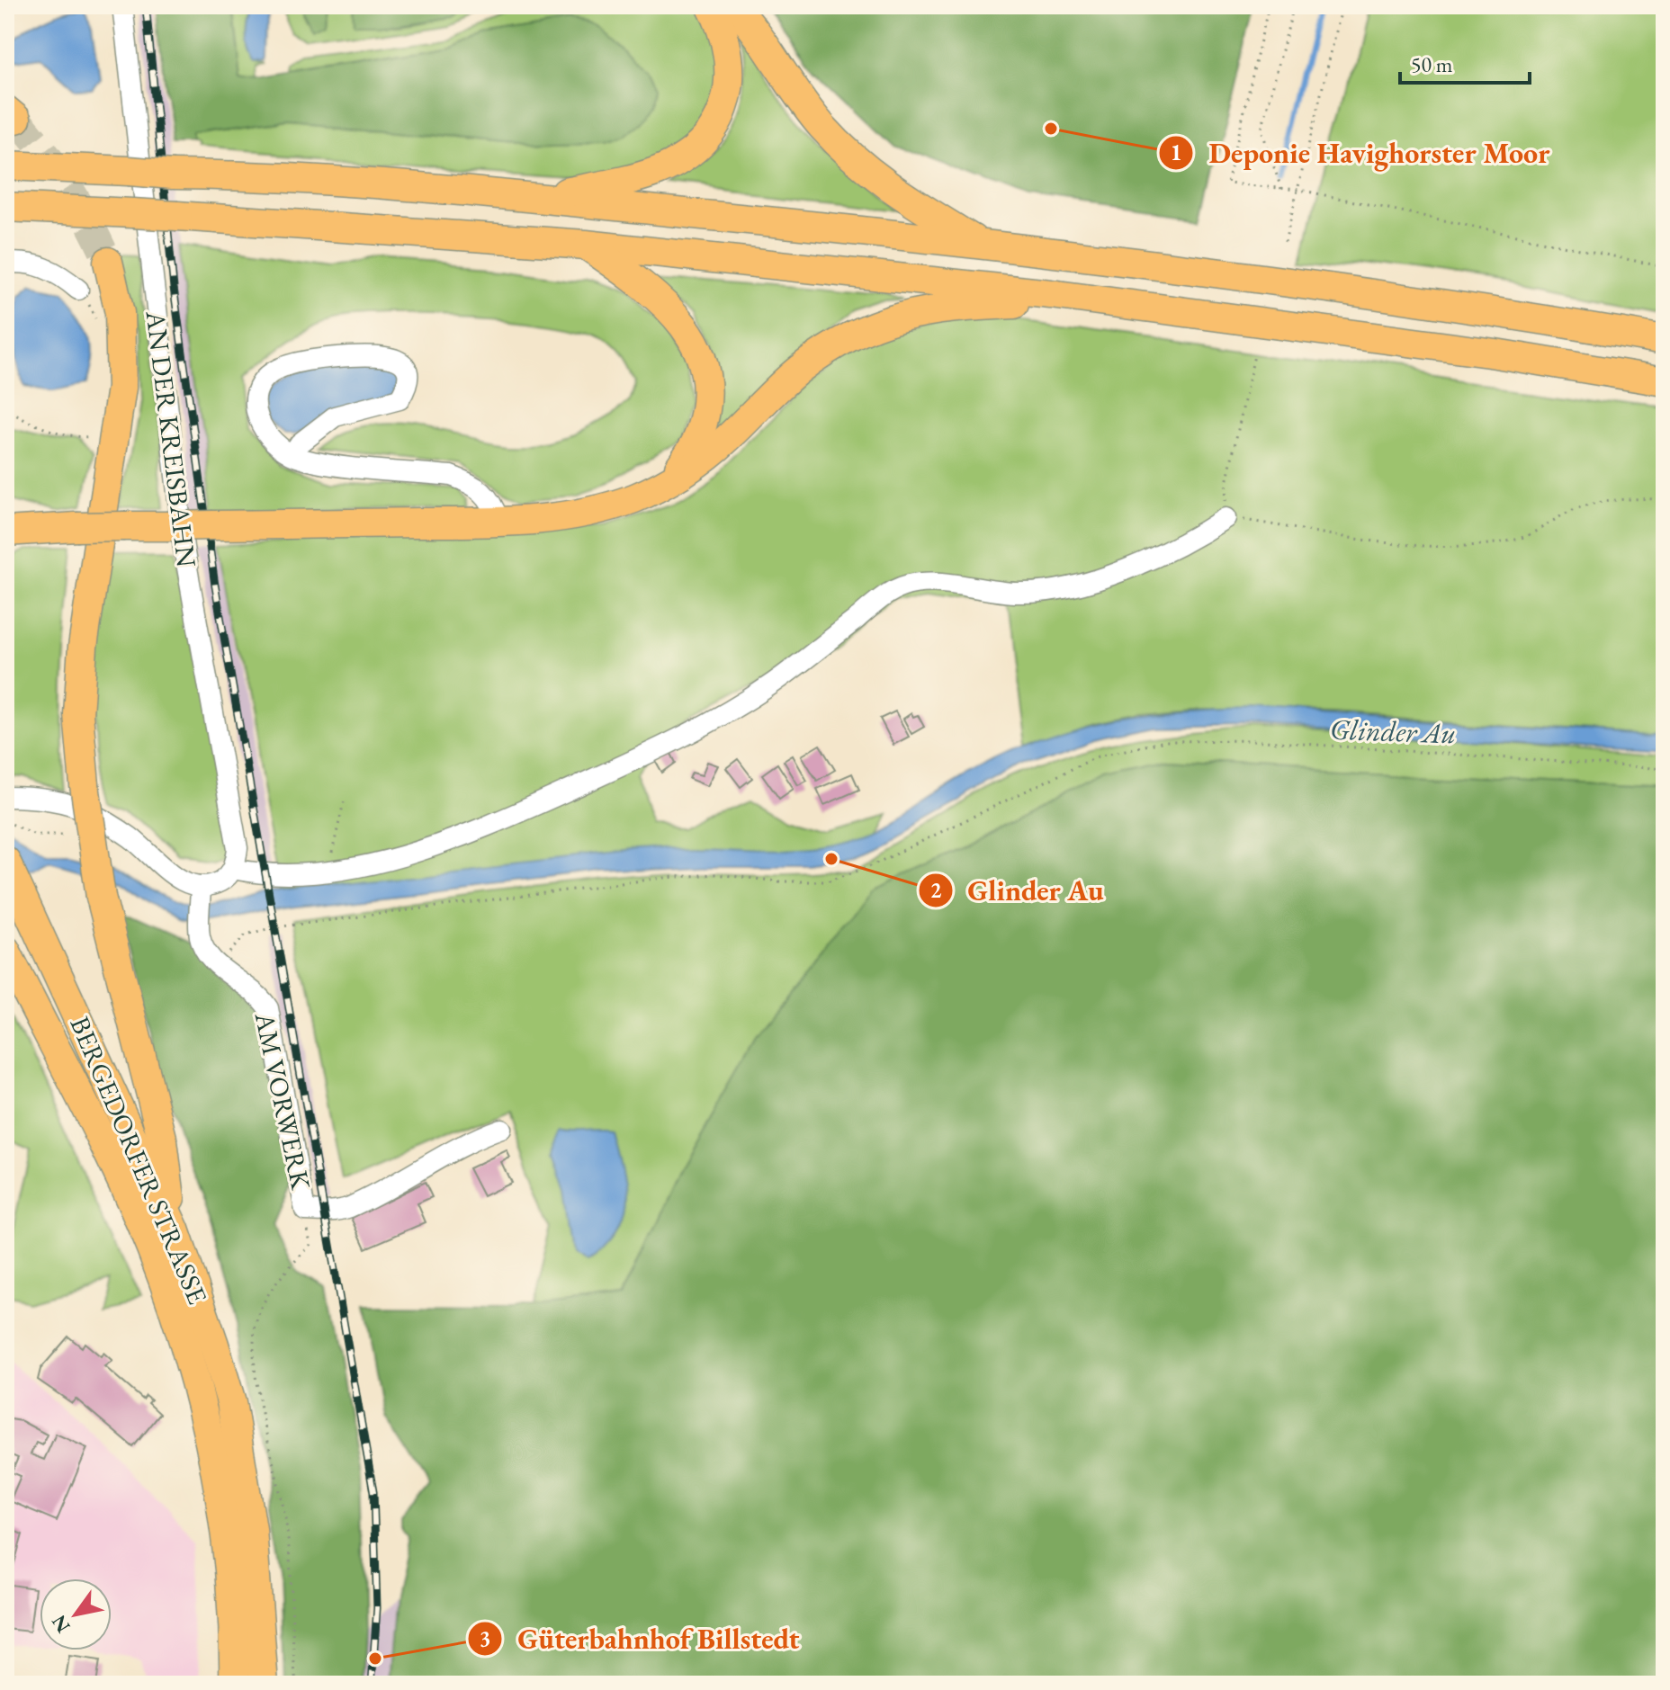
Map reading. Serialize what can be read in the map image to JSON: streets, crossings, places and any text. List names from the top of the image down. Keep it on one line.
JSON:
{"streets":{"highway":["BERGEDORFER STRASSE"],"street":["AN DER KREISBAHN","AM VORWERK"]},"water":["Glinder Au"],"places":["Deponie Havighorster Moor","Glinder Au","Güterbahnhof Billstedt"],"scale_bar":"50 m","north":"bottom left"}
